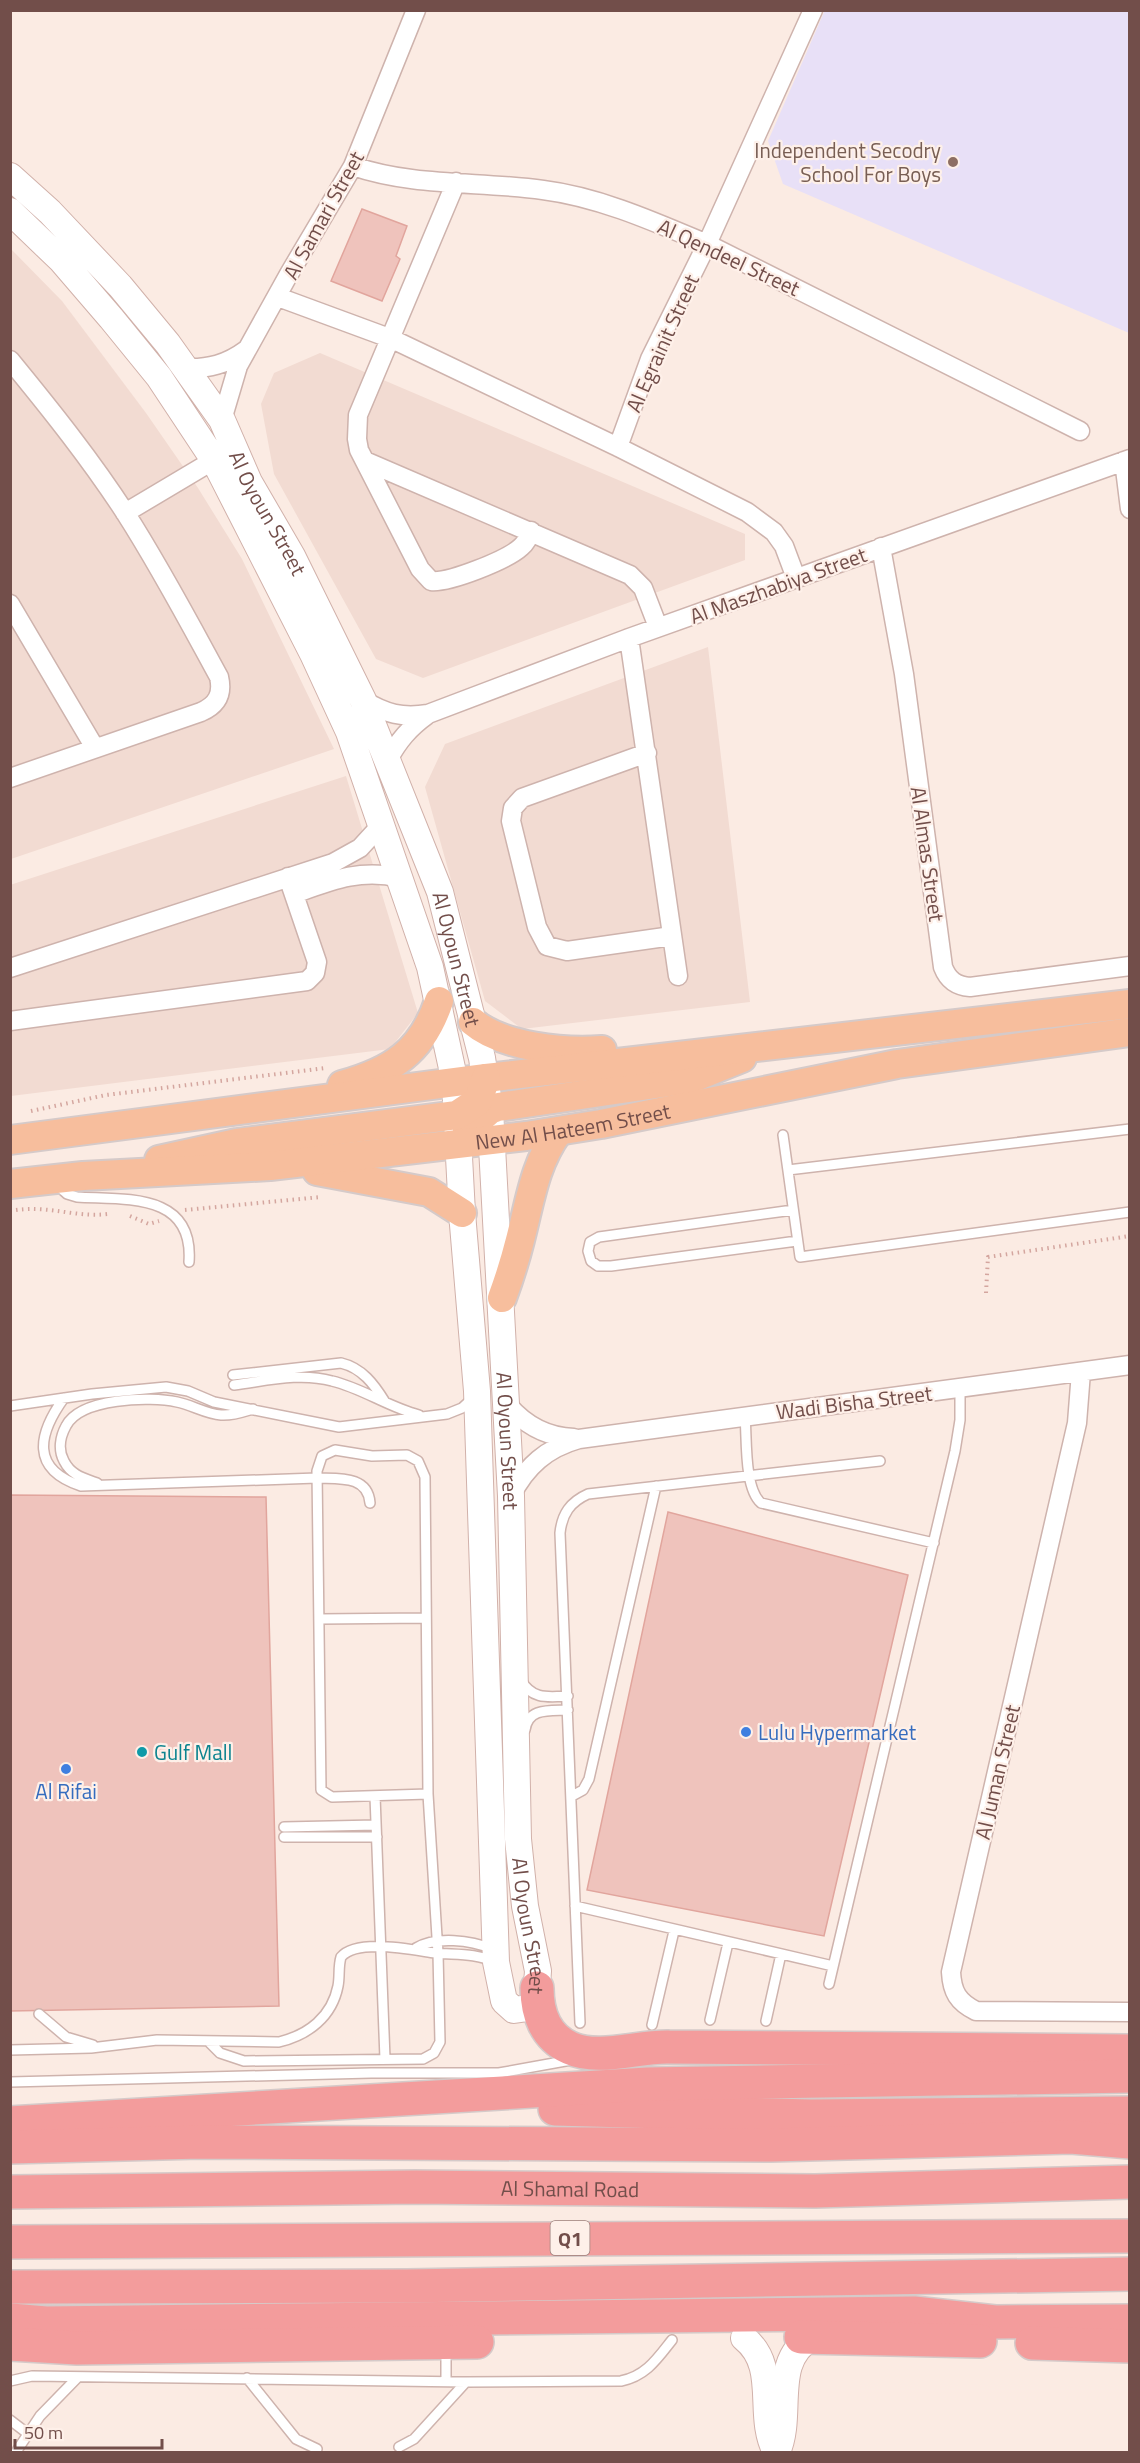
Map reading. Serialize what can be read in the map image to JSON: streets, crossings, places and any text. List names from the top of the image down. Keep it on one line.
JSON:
{"streets":{"highway":["Al Shamal Road","Q1"],"main road":["New Al Hateem Street"],"street":["Al Samari Street","Al Qendeel Street","Al Egrainit Street","Al Oyoun Street","Al Maszhabiya Street","Al Almas Street","Wadi Bisha Street","Al Juman Street"]},"crossings":[["Al Samari Street","Al Qendeel Street"],["Al Samari Street","Al Oyoun Street"],["Al Qendeel Street","Al Egrainit Street"],["Al Oyoun Street","Al Maszhabiya Street"],["Al Oyoun Street","New Al Hateem Street"],["Al Oyoun Street","Wadi Bisha Street"],["Al Maszhabiya Street","Al Almas Street"],["Wadi Bisha Street","Al Juman Street"]],"places":["Independent Secodry School For Boys","Lulu Hypermarket","Gulf Mall","Al Rifai"],"scale_bar":"50 m"}
